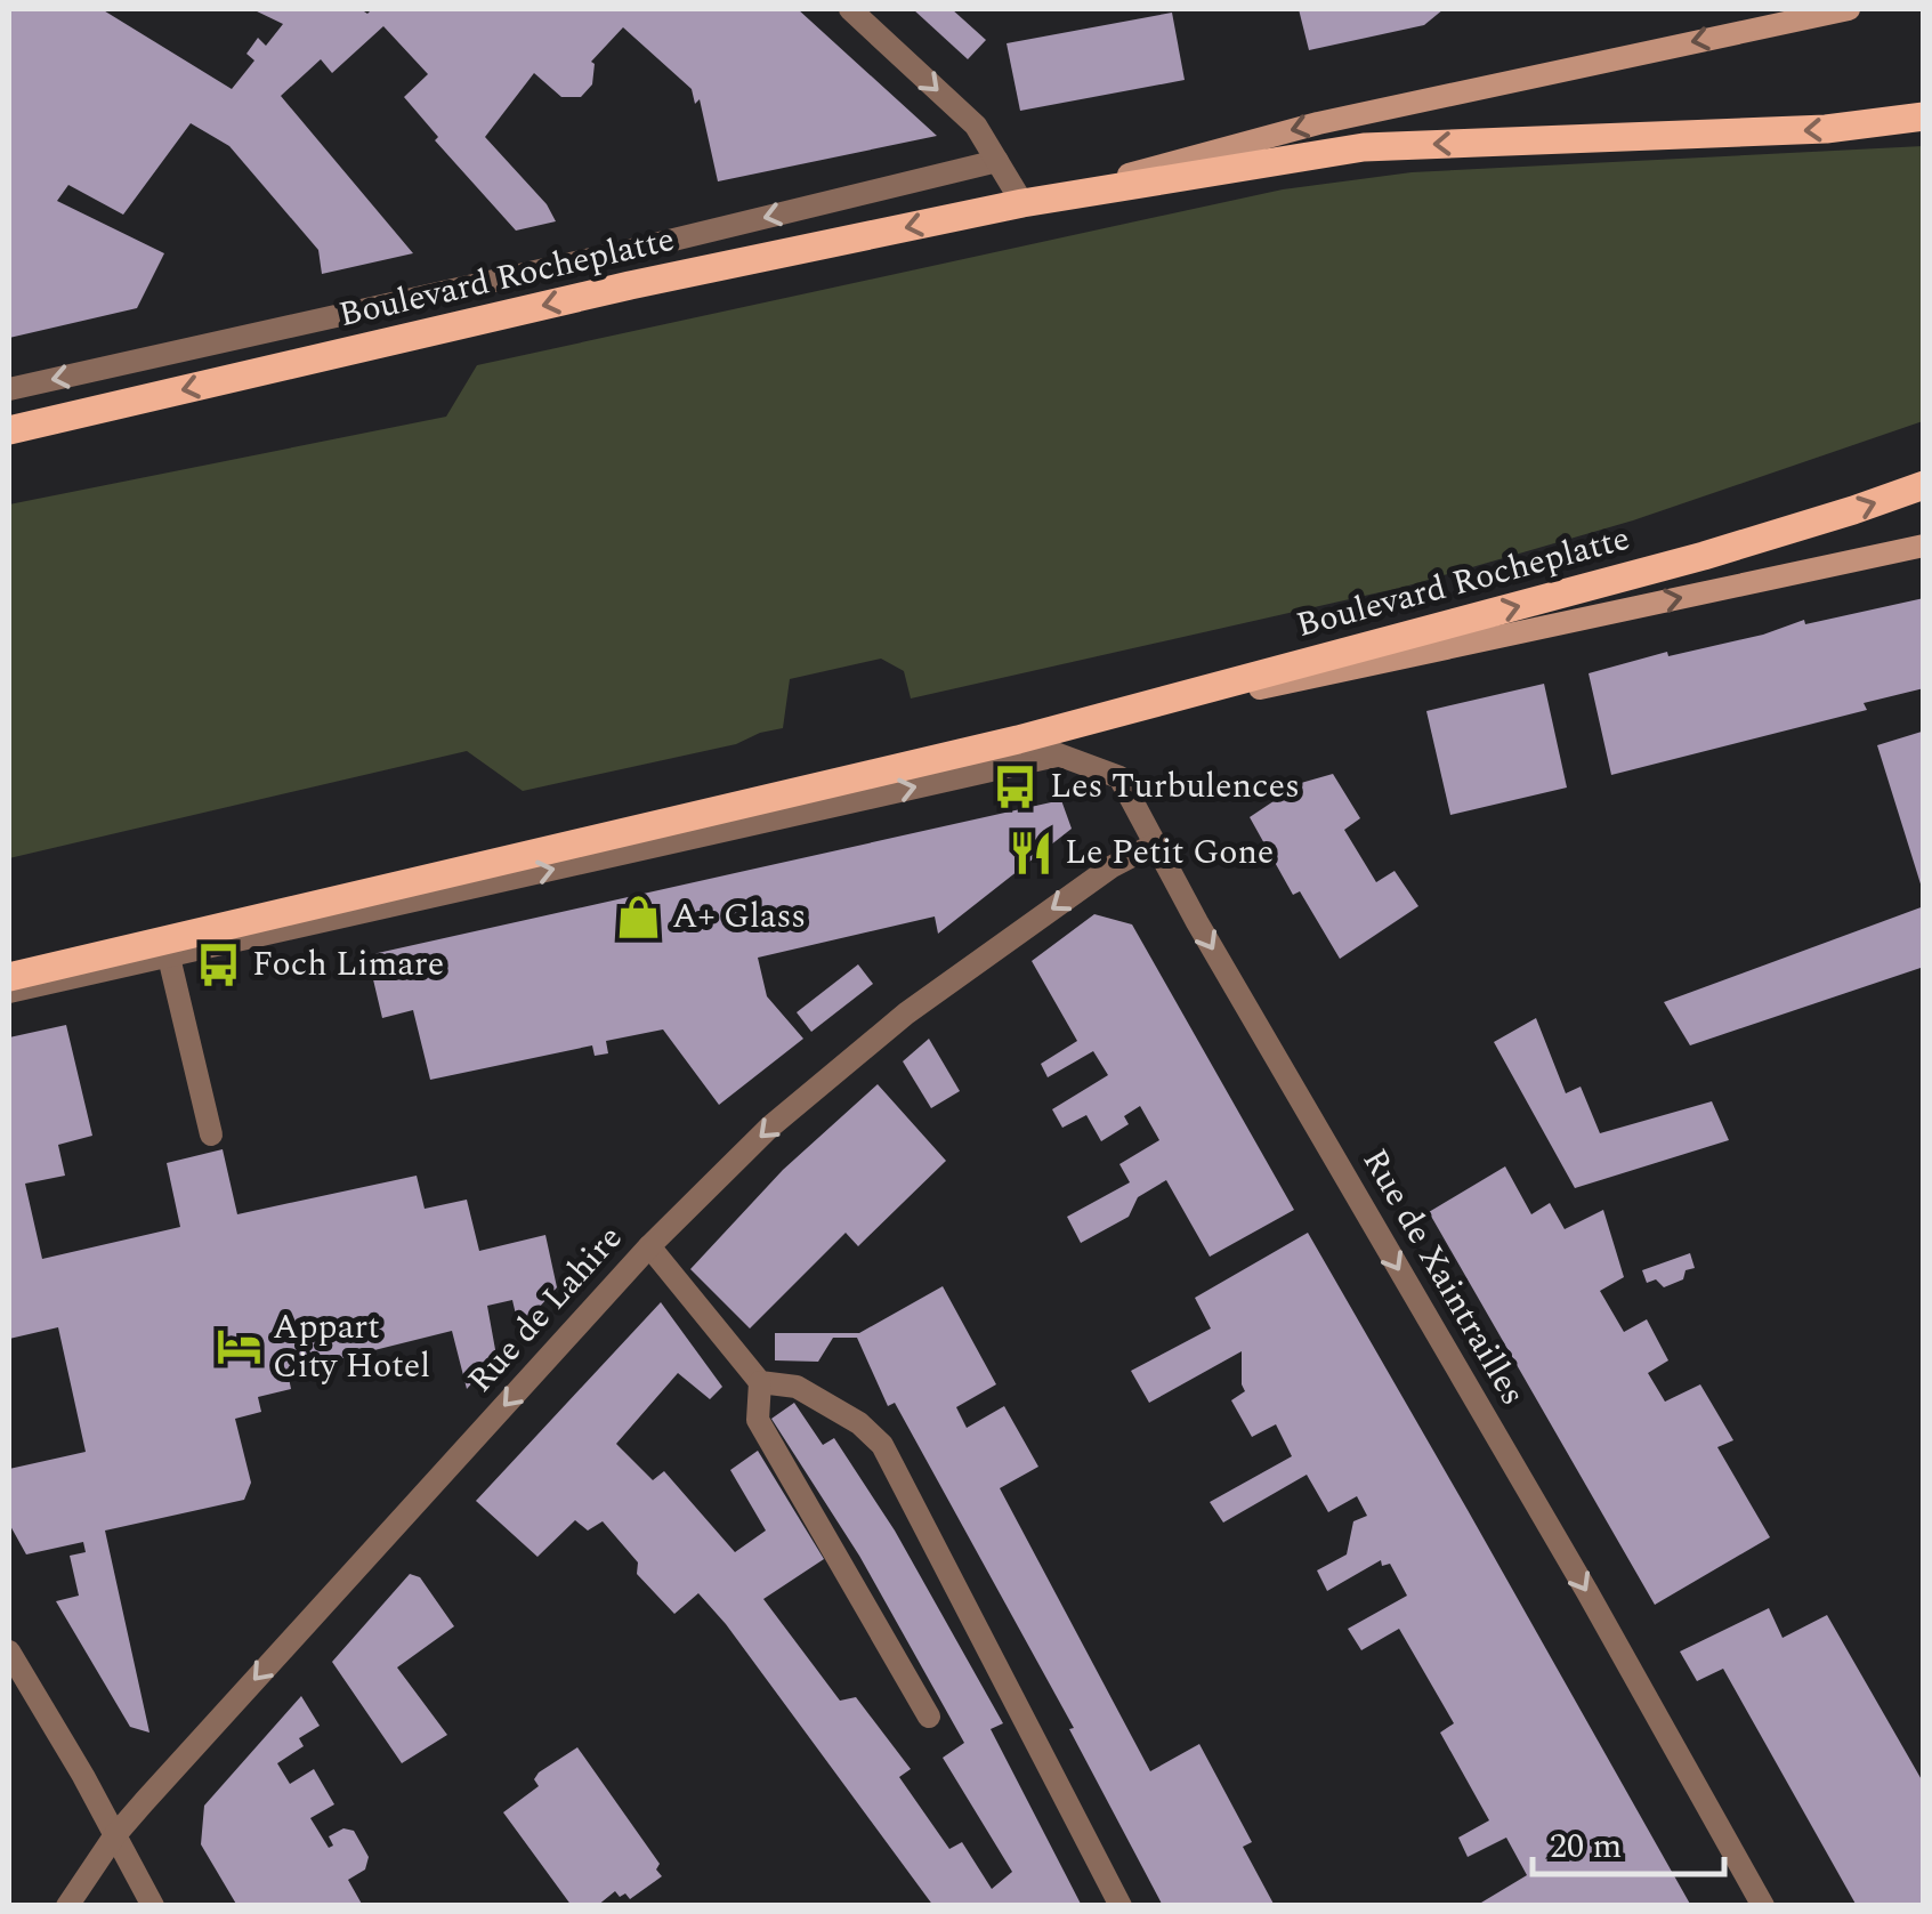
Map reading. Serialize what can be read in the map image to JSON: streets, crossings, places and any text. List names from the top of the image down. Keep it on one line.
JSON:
{"streets":{"main road":["Boulevard Rocheplatte"],"street":["Rue de Xaintrailles","Rue de Lahire"]},"crossings":[["Boulevard Rocheplatte","Rue de Xaintrailles"],["Rue de Xaintrailles","Rue de Lahire"]],"one_way":["Rue de Xaintrailles","Rue de Lahire"],"places":{"bus stop":["Les Turbulences","Foch Limare"],"restaurant":["Le Petit Gone"],"shop":["A+ Glass"],"hotel":["Appart City Hotel"]},"scale_bar":"20 m"}
